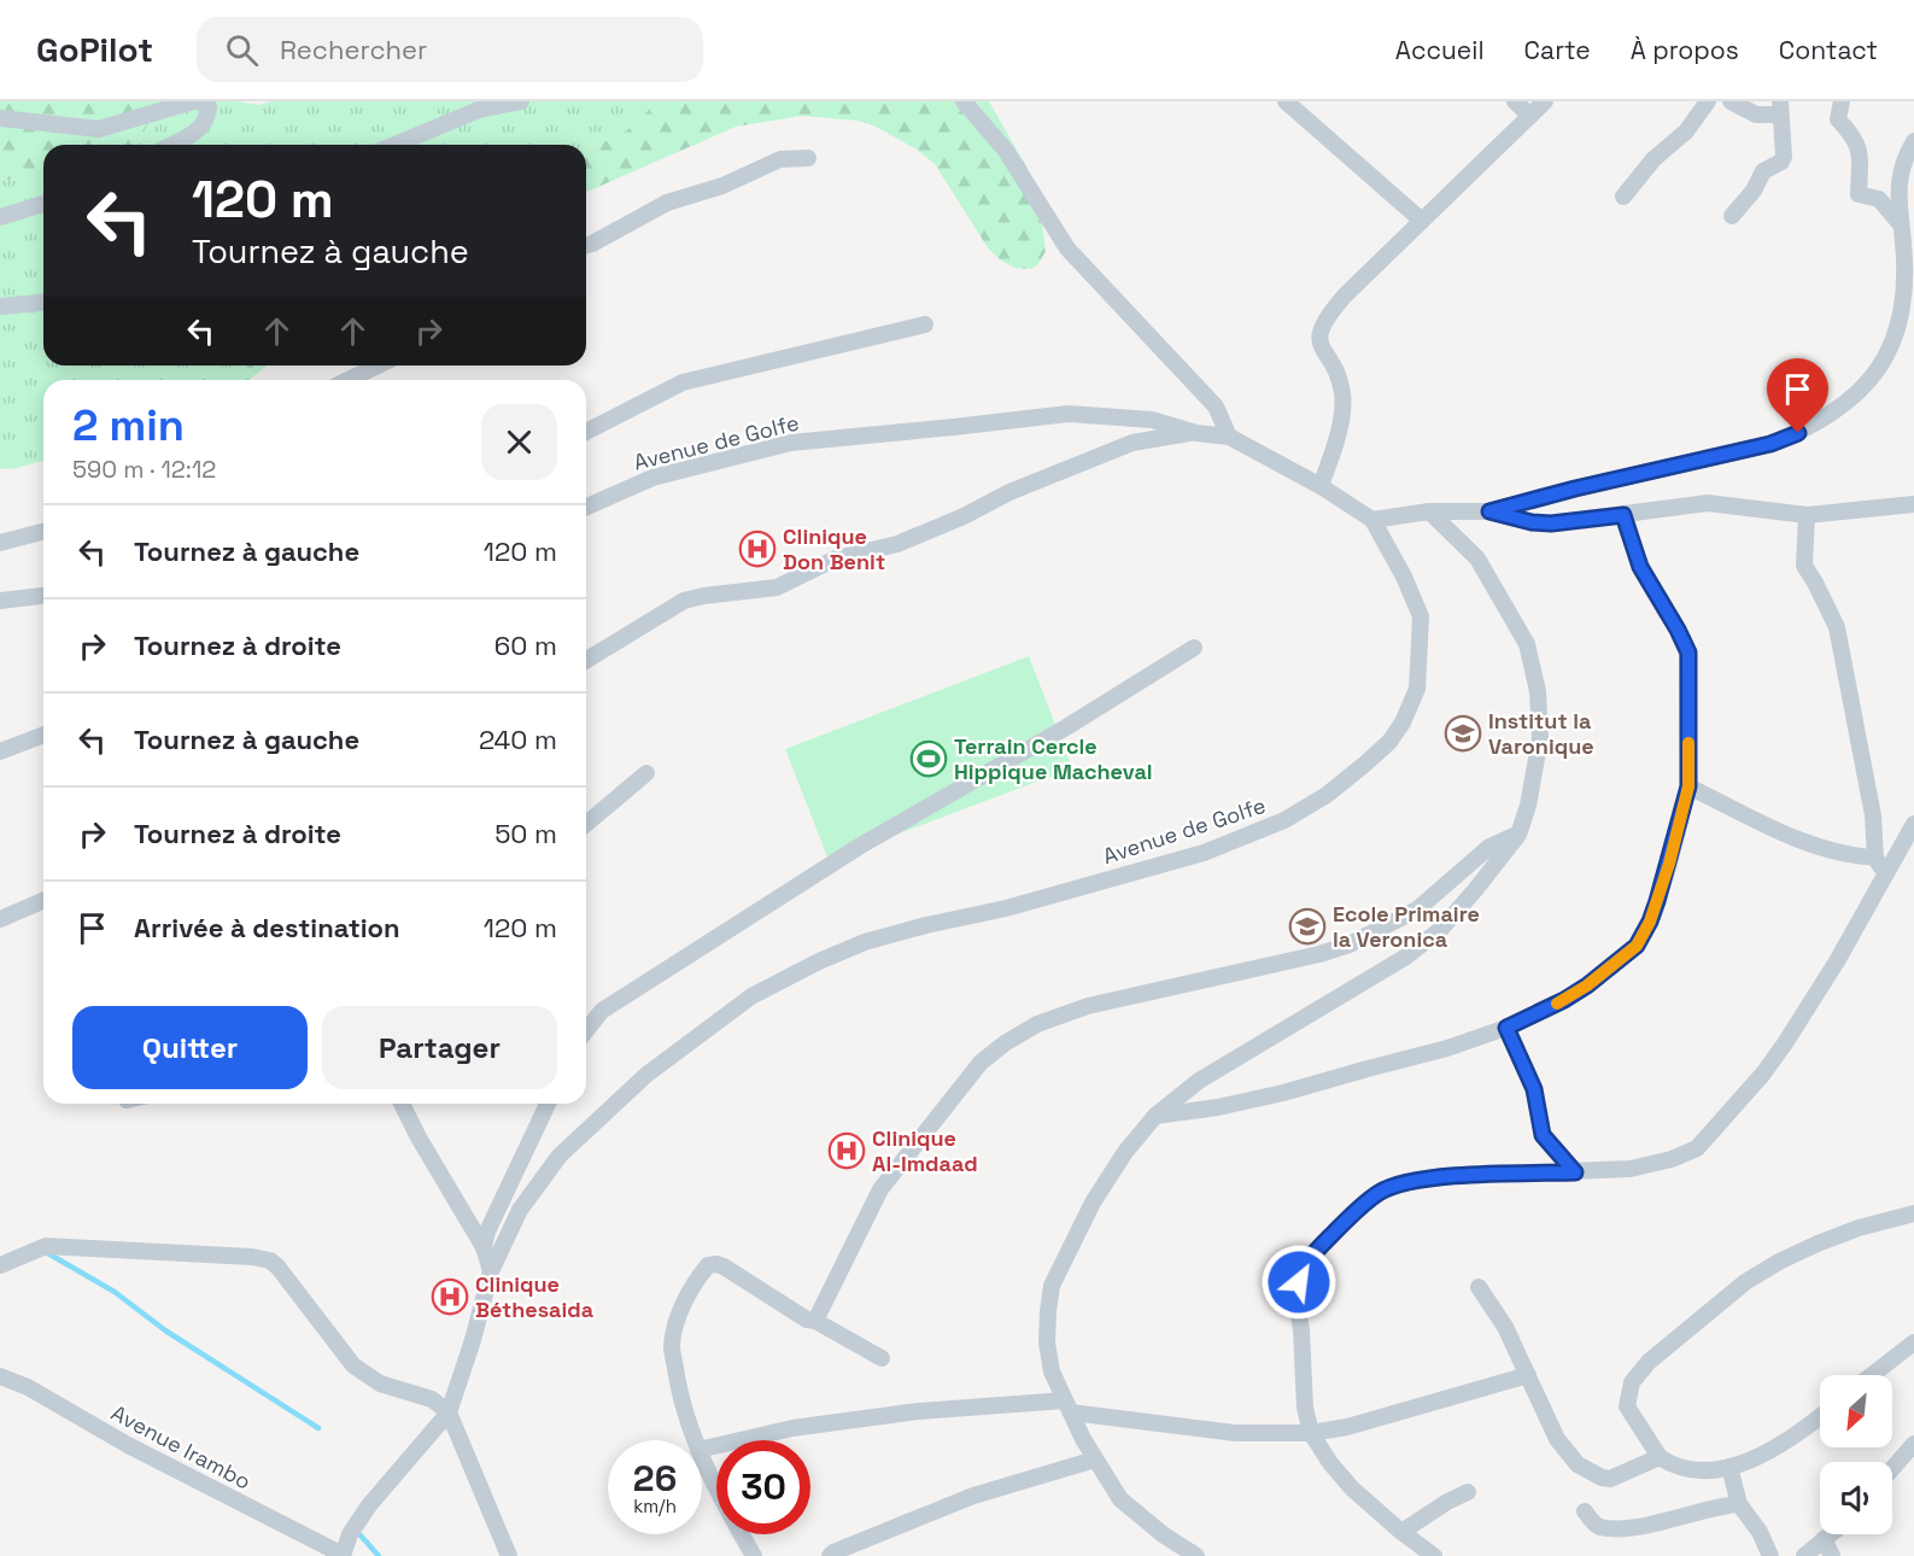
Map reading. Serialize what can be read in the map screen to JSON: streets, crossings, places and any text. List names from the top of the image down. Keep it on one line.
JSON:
{"streets":{"street":["Avenue de Golfe","Avenue Irambo"]},"places":{"hospital":["Clinique Don Benit","Clinique Al-Imdaad","Clinique Béthesaida"],"school or university":["Institut la Varonique","Ecole Primaire la Veronica"],"sports":["Terrain Cercle Hippique Macheval"]},"north":"bottom left","page":{"header":"GoPilot","search":"Rechercher","nav":["Accueil","Carte","À propos","Contact"],"turn":["120 m","Tournez à gauche"],"heading":["2 min","590 m · 12:12"],"list":[{"name":"Tournez à gauche","value":"120 m"},{"name":"Tournez à droite","value":"60 m"},{"name":"Tournez à gauche","value":"240 m"},{"name":"Tournez à droite","value":"50 m"},{"name":"Arrivée à destination","value":"120 m"}],"buttons":["Quitter","Partager"],"speed":"26 km/h","limit":"30"}}
